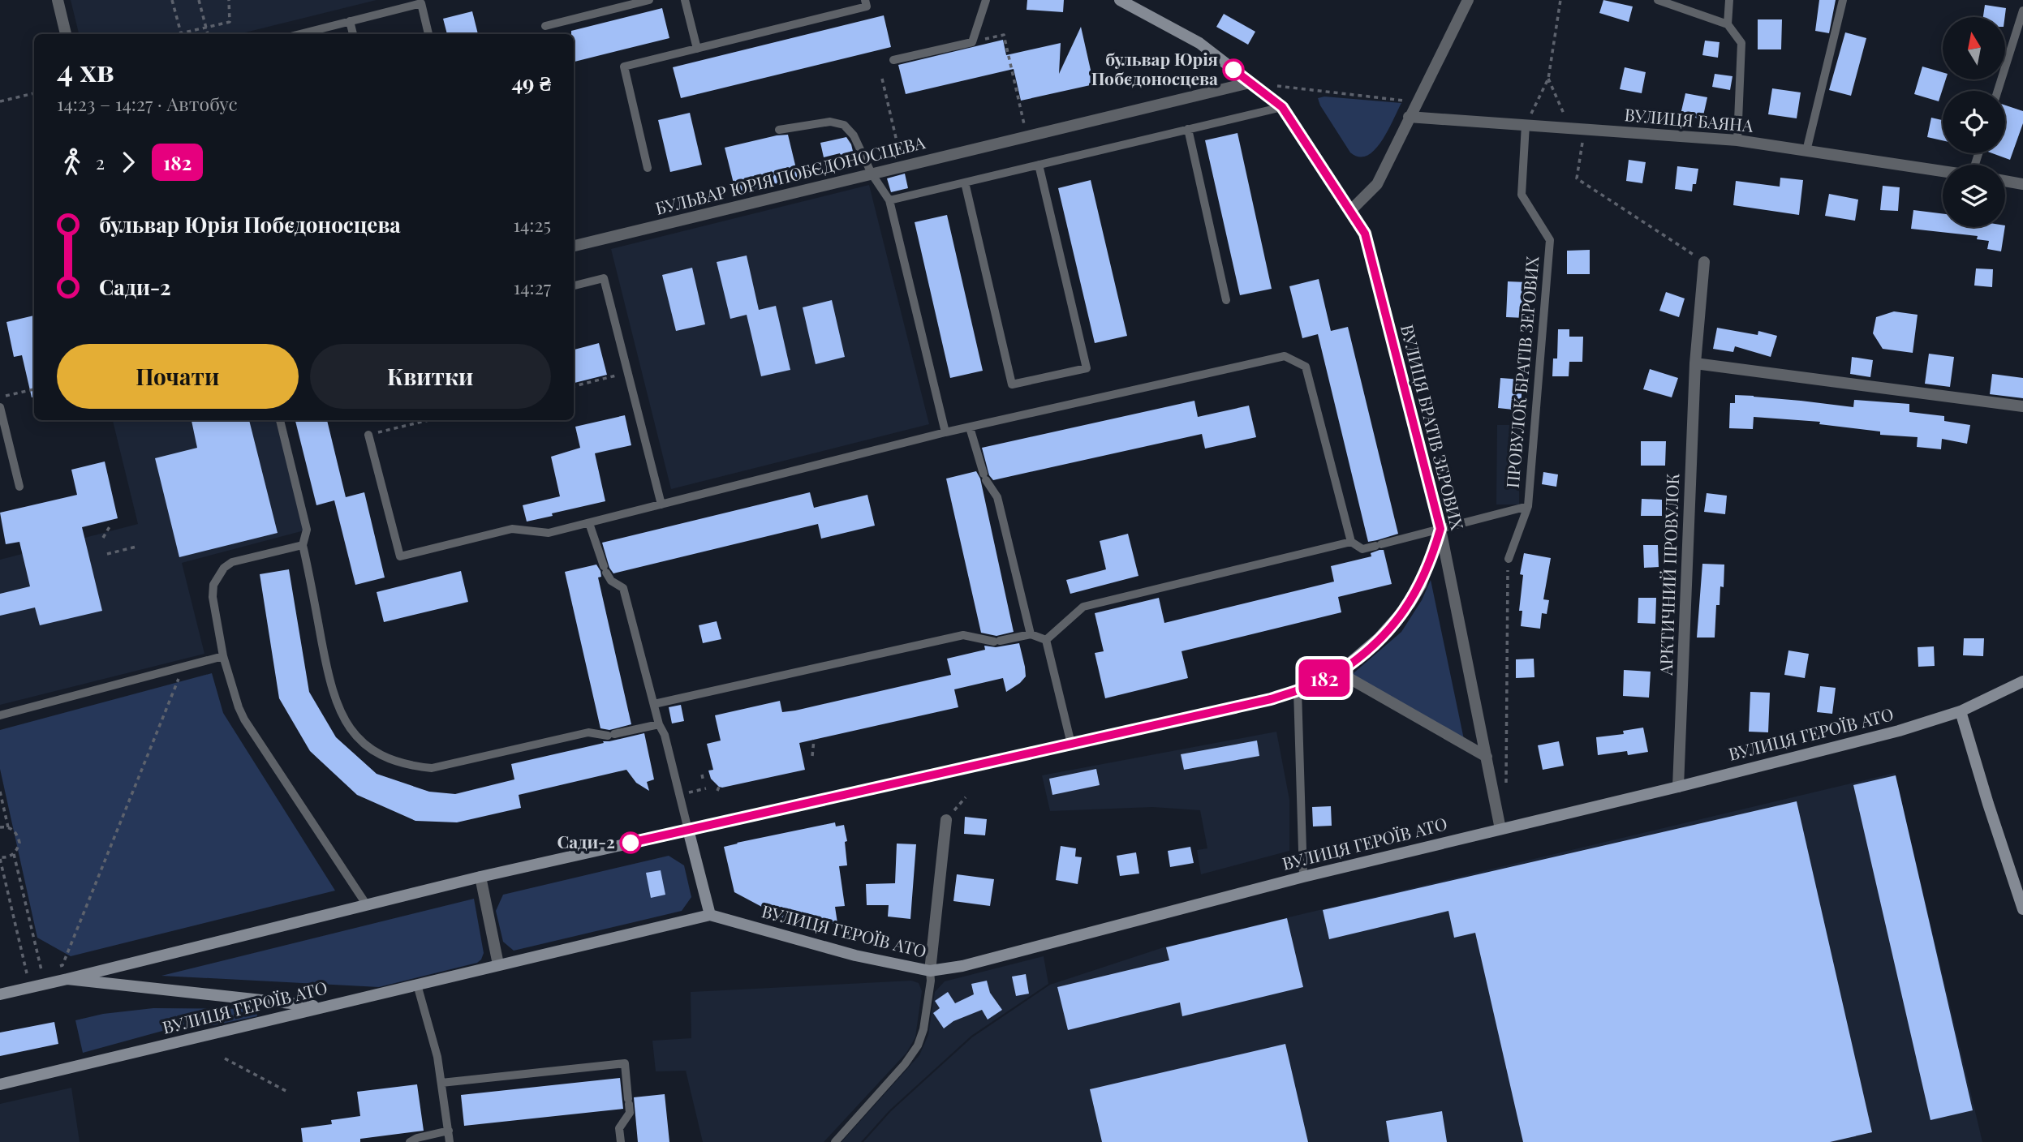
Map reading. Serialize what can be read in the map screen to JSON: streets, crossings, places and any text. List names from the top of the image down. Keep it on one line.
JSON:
{"streets":{"main road":["ВУЛИЦЯ БРАТІВ ЗЕРОВИХ","ВУЛИЦЯ ГЕРОЇВ АТО"],"street":["ВУЛИЦЯ БАЯНА","БУЛЬВАР ЮРІЯ ПОБЄДОНОСЦЕВА","АРКТИЧНИЙ ПРОВУЛОК"],"lane":["ПРОВУЛОК БРАТІВ ЗЕРОВИХ"]},"crossings":[["ВУЛИЦЯ БАЯНА","ПРОВУЛОК БРАТІВ ЗЕРОВИХ"],["БУЛЬВАР ЮРІЯ ПОБЄДОНОСЦЕВА","ВУЛИЦЯ БРАТІВ ЗЕРОВИХ"],["ВУЛИЦЯ БРАТІВ ЗЕРОВИХ","ВУЛИЦЯ ГЕРОЇВ АТО"],["АРКТИЧНИЙ ПРОВУЛОК","ВУЛИЦЯ ГЕРОЇВ АТО"]],"places":["бульвар Юрія Побєдоносцева","Сади-2"],"lines":["bus line 182"],"north":"top","page":{"on_map":"182","heading":["4 хв","14:23 – 14:27 · Автобус","49 ₴"],"legs":["2","182"],"list":[{"name":"бульвар Юрія Побєдоносцева","value":"14:25"},{"name":"Сади-2","value":"14:27"}],"buttons":["Почати","Квитки"]}}
